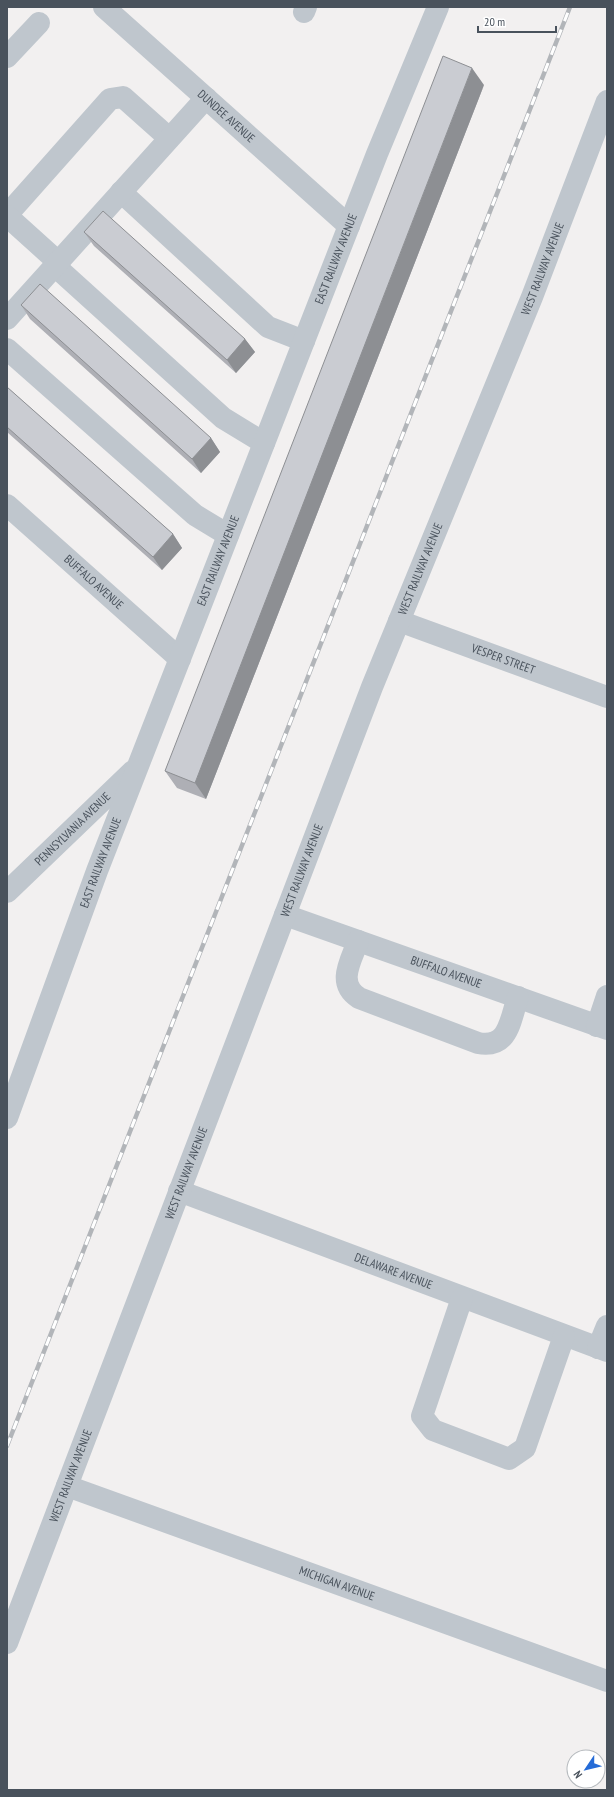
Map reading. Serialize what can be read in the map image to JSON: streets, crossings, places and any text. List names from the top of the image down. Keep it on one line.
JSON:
{"streets":{"street":["DUNDEE AVENUE","EAST RAILWAY AVENUE","WEST RAILWAY AVENUE","BUFFALO AVENUE","VESPER STREET","PENNSYLVANIA AVENUE","DELAWARE AVENUE","MICHIGAN AVENUE"]},"crossings":[["DUNDEE AVENUE","EAST RAILWAY AVENUE"],["EAST RAILWAY AVENUE","BUFFALO AVENUE"],["EAST RAILWAY AVENUE","PENNSYLVANIA AVENUE"],["WEST RAILWAY AVENUE","BUFFALO AVENUE"],["WEST RAILWAY AVENUE","VESPER STREET"],["WEST RAILWAY AVENUE","DELAWARE AVENUE"],["WEST RAILWAY AVENUE","MICHIGAN AVENUE"]],"scale_bar":"20 m","north":"bottom left"}
